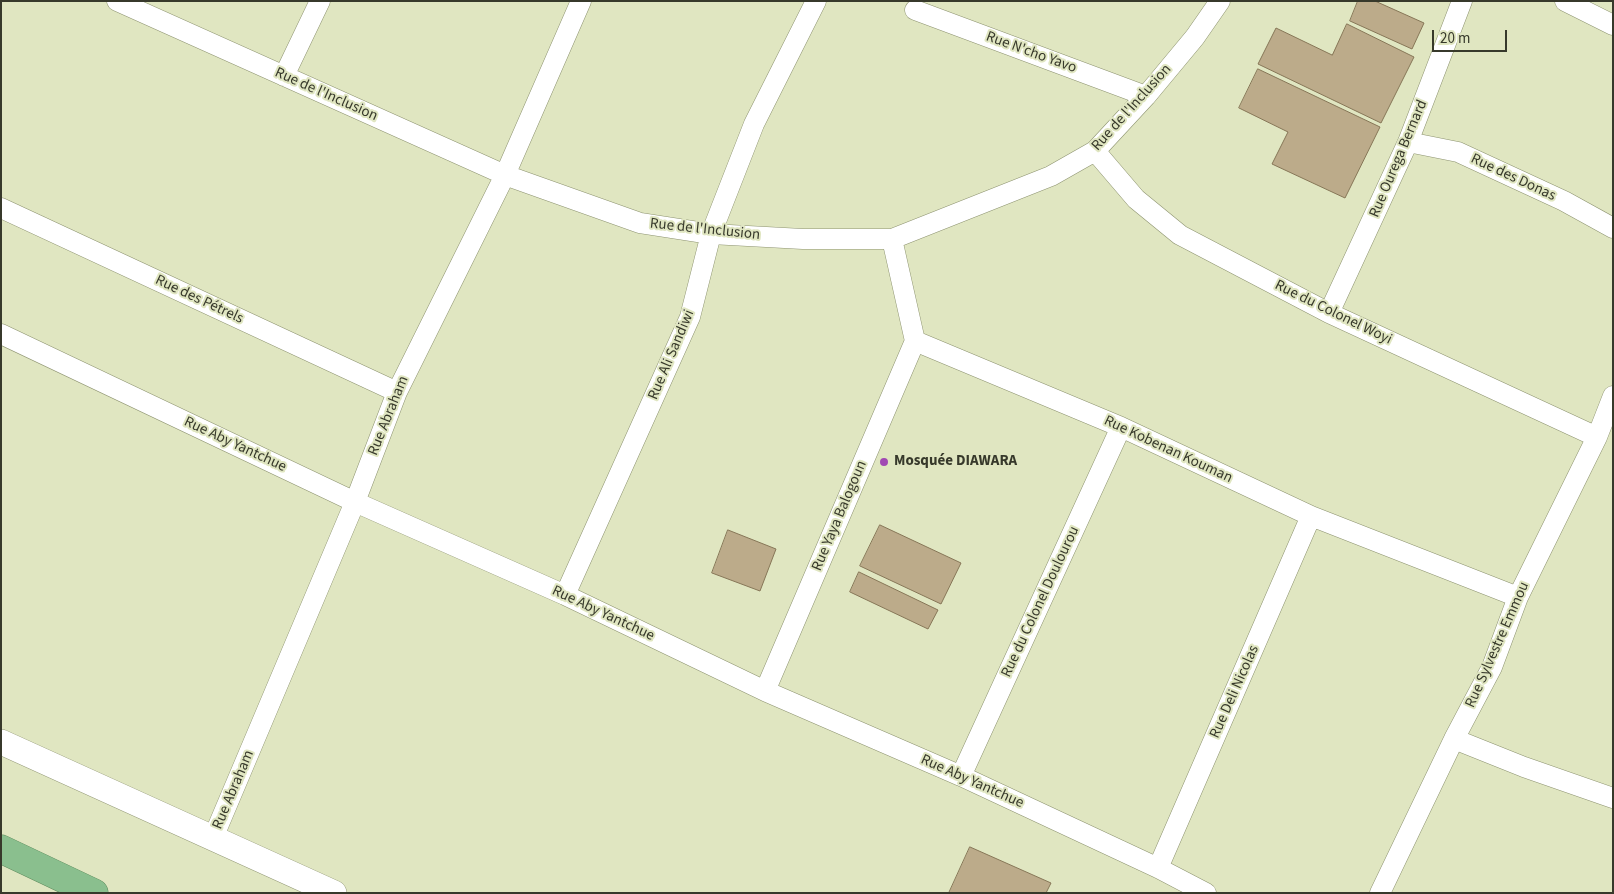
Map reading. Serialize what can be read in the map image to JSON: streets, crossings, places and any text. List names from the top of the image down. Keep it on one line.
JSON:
{"streets":{"street":["Rue N'cho Yavo","Rue de l'Inclusion","Rue Ourega Bernard","Rue des Donas","Rue des Pétrels","Rue du Colonel Woyi","Rue Ali Sandiwi","Rue Abraham","Rue Aby Yantchue","Rue Kobenan Kouman","Rue Yaya Balogoun","Rue du Colonel Doulourou","Rue Sylvestre Emmou","Rue Deli Nicolas"]},"crossings":[["Rue N'cho Yavo","Rue de l'Inclusion"],["Rue de l'Inclusion","Rue du Colonel Woyi"],["Rue de l'Inclusion","Rue Ali Sandiwi"],["Rue de l'Inclusion","Rue Abraham"],["Rue Ourega Bernard","Rue des Donas"],["Rue Ourega Bernard","Rue du Colonel Woyi"],["Rue des Pétrels","Rue Abraham"],["Rue du Colonel Woyi","Rue Sylvestre Emmou"],["Rue Ali Sandiwi","Rue Aby Yantchue"],["Rue Abraham","Rue Aby Yantchue"],["Rue Aby Yantchue","Rue Yaya Balogoun"],["Rue Aby Yantchue","Rue du Colonel Doulourou"],["Rue Aby Yantchue","Rue Deli Nicolas"],["Rue Kobenan Kouman","Rue Yaya Balogoun"],["Rue Kobenan Kouman","Rue du Colonel Doulourou"],["Rue Kobenan Kouman","Rue Sylvestre Emmou"],["Rue Kobenan Kouman","Rue Deli Nicolas"]],"places":["Mosquée DIAWARA"],"scale_bar":"20 m"}
